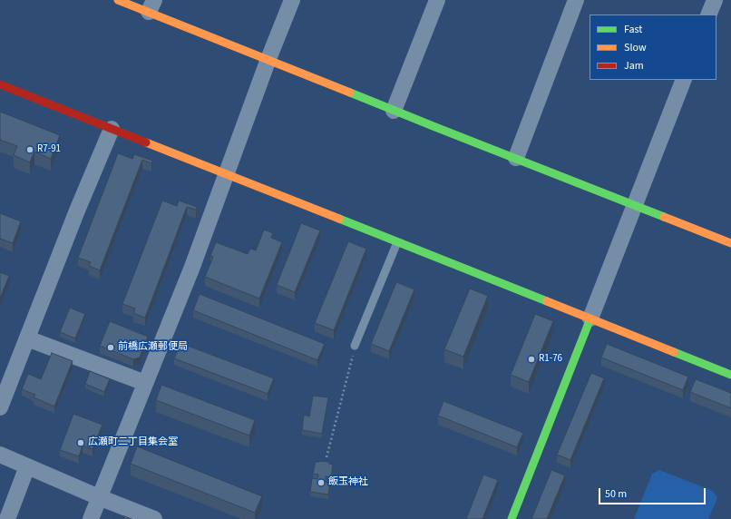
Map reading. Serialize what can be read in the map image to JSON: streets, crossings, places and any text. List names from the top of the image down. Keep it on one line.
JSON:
{"places":["R7-91","前橋広瀬郵便局","R1-76","広瀬町二丁目集会室","飯玉神社"],"legend":["Fast","Slow","Jam"],"scale_bar":"50 m"}
